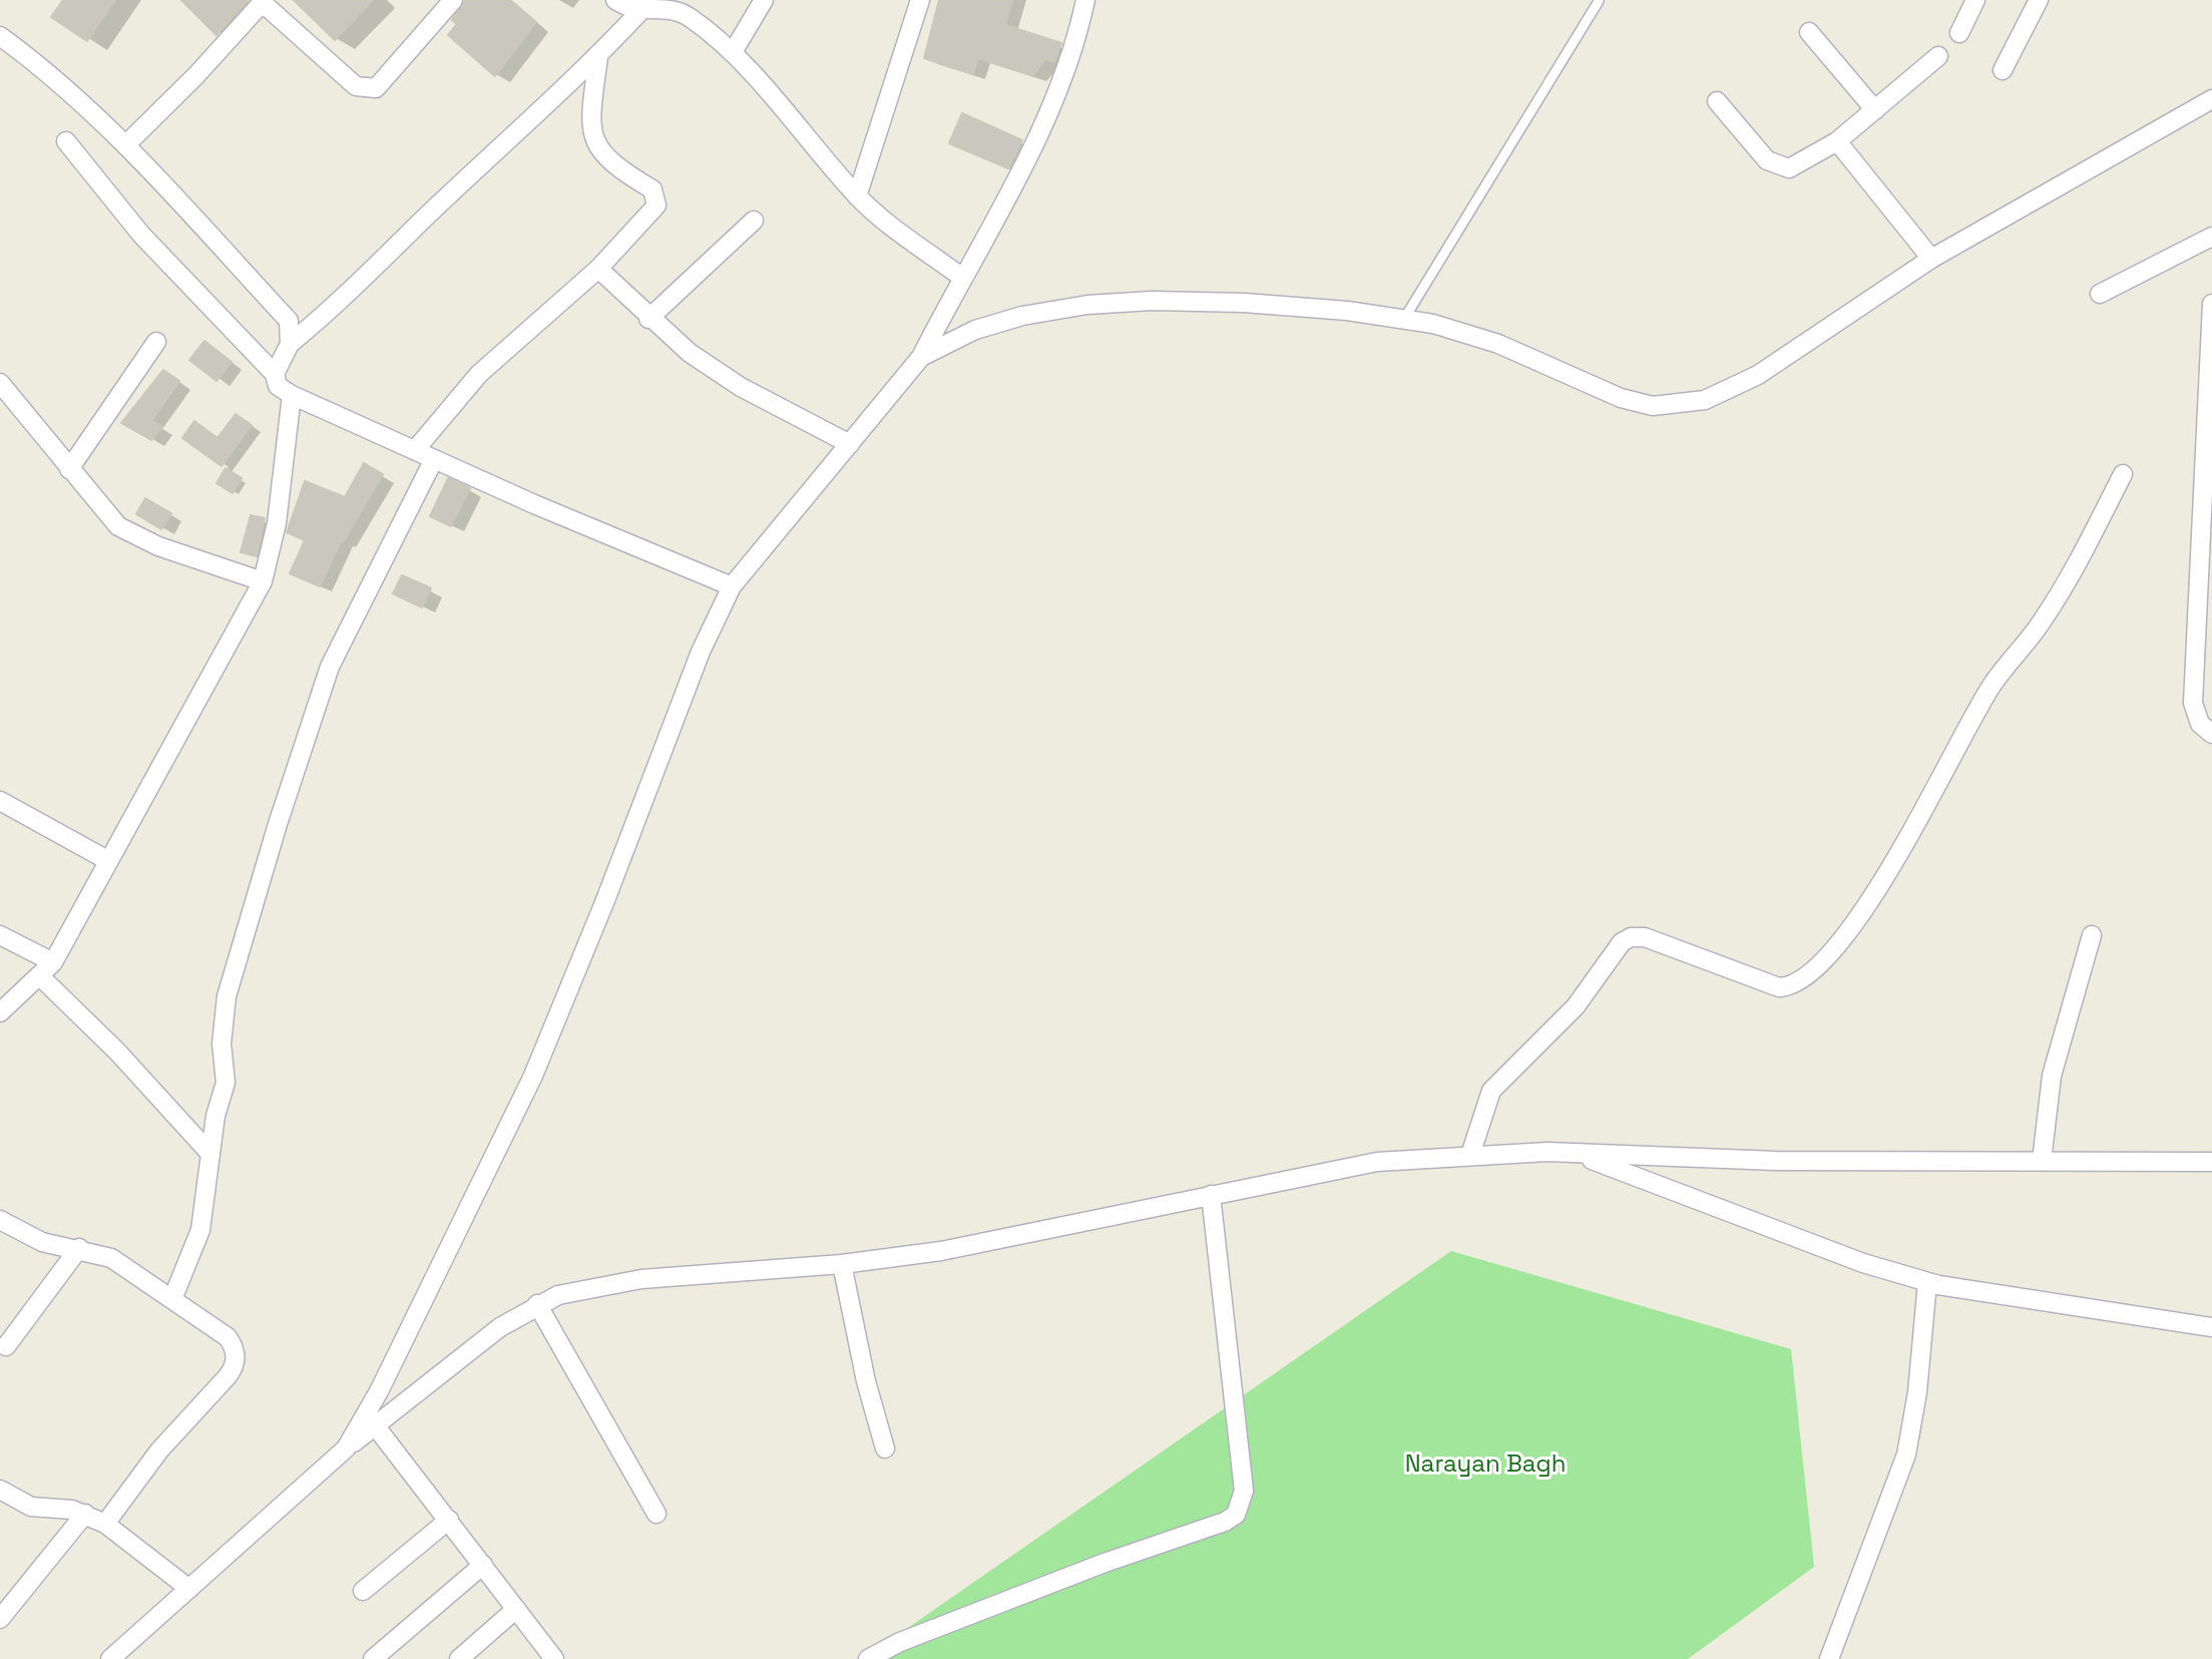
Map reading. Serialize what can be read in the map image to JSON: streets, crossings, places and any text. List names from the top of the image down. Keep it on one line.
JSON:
{"parks":["Narayan Bagh"]}
